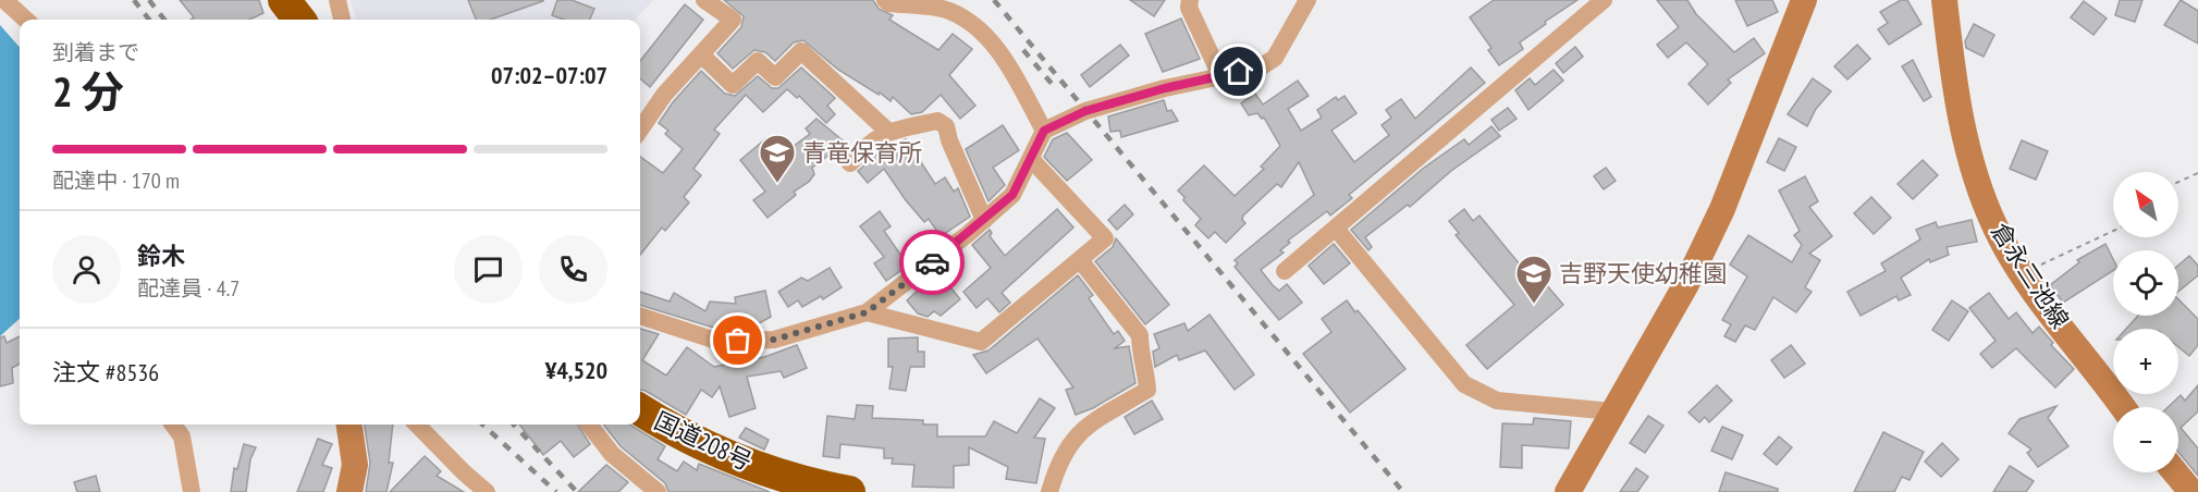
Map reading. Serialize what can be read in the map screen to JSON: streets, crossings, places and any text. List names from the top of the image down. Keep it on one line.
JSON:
{"streets":{"highway":["国道208号"],"street":["倉永三池線"]},"places":{"school or university":["青竜保育所","吉野天使幼稚園"]},"north":"top left","page":{"heading":["2 分","到着まで","07:02–07:07"],"panel":["鈴木","配達員 · 4.7","注文 #8536","¥4,520"],"bar":"配達中 · 170 m","map_buttons":["+","−"]}}
